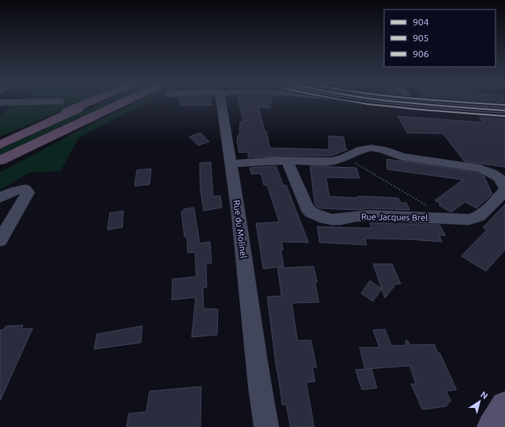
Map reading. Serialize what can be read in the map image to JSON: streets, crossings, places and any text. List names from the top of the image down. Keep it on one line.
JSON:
{"streets":{"street":["Rue Jacques Brel","Rue du Molinel"]},"lines":["transit line 904","transit line 905","transit line 906"],"legend":["904","905","906"],"north":"top right"}
